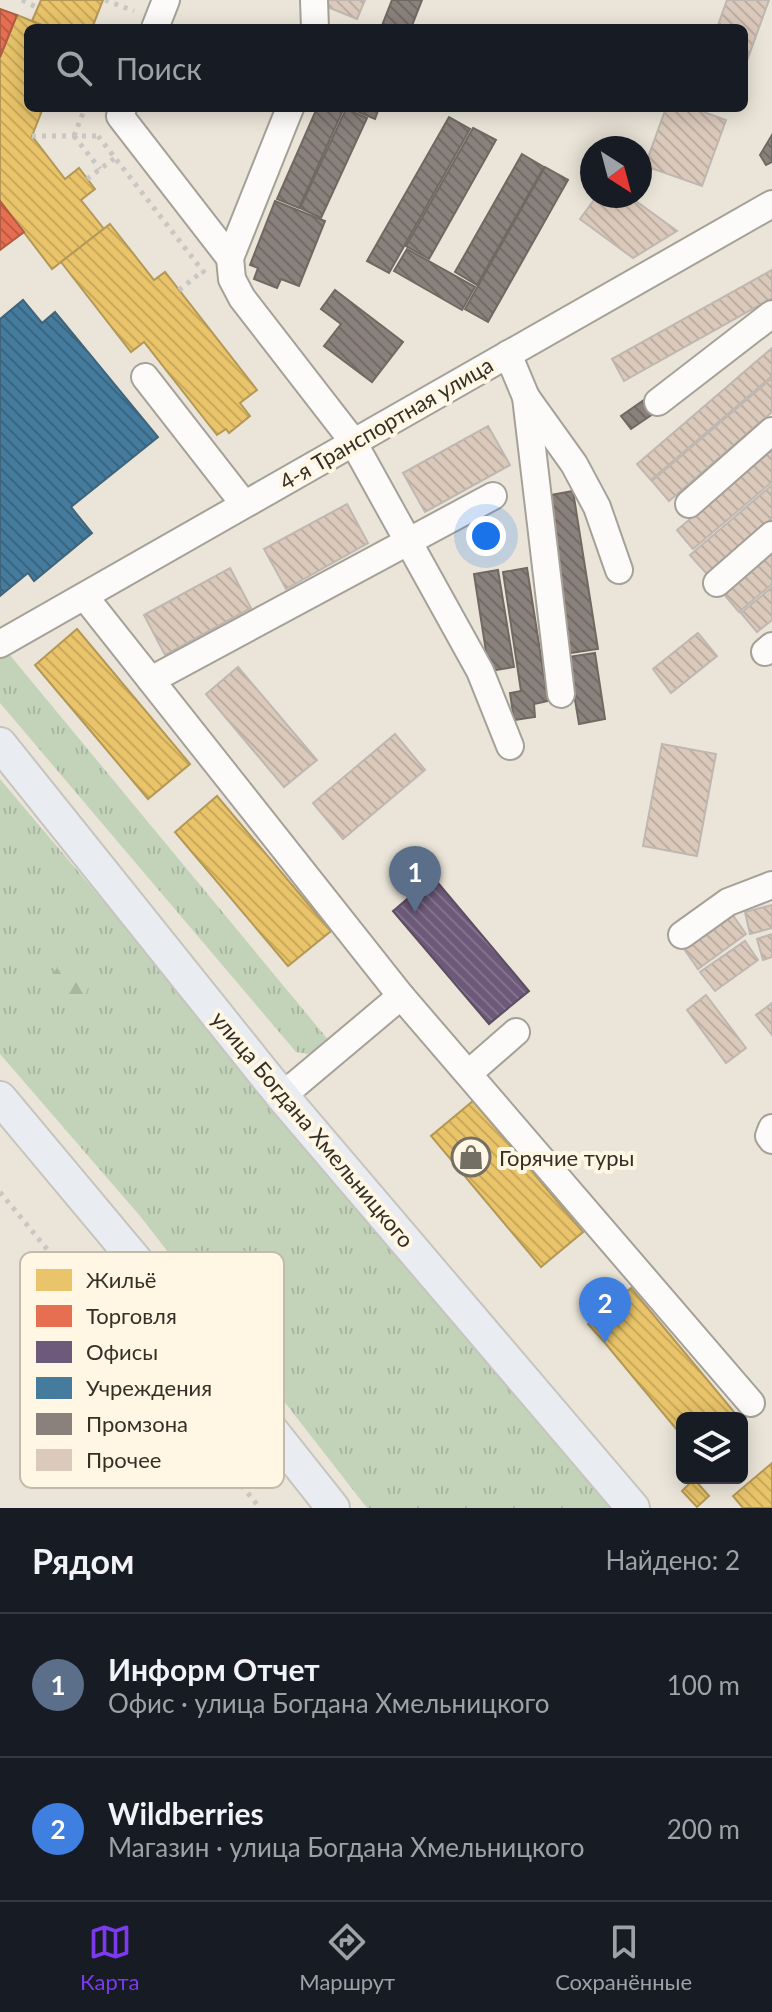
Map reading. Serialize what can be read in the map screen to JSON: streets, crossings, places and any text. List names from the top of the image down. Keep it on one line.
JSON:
{"streets":{"main road":["улица Богдана Хмельницкого"],"street":["4-я Транспортная улица"]},"places":{"shop":["Горячие туры"]},"legend":["Жильё","Торговля","Офисы","Учреждения","Промзона","Прочее"],"north":"bottom right","page":{"search":"Поиск","pins":["1","2"],"heading":["Рядом","Найдено: 2"],"list":[{"mark":"1","name":"Информ Отчет","note":"Офис · улица Богдана Хмельницкого","value":"100 m"},{"mark":"2","name":"Wildberries","note":"Магазин · улица Богдана Хмельницкого","value":"200 m"}],"nav":["Карта","Маршрут","Сохранённые"]}}
